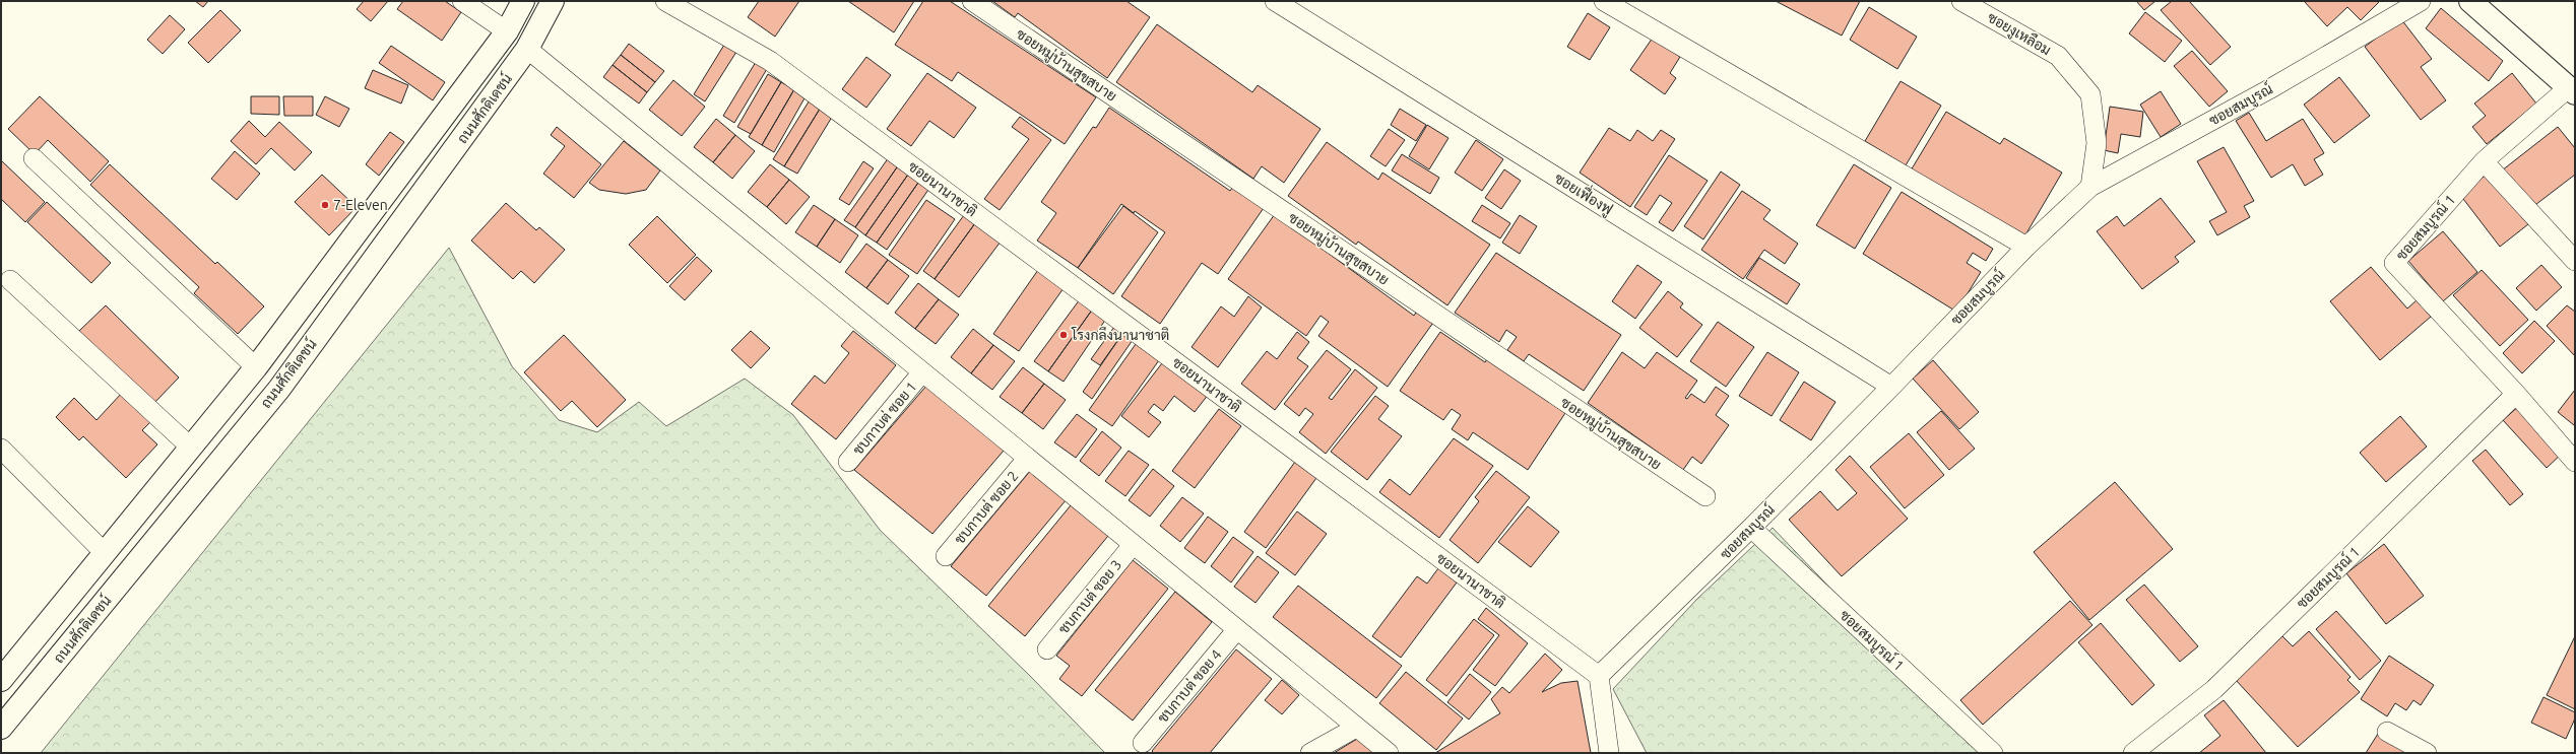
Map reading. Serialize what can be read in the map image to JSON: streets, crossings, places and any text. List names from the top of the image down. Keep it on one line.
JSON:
{"streets":{"main road":["ถนนศักดิเดชน์"],"street":["ซอยงูเหลือม","ซอยหมู่บ้านสุขสบาย","ซอยสมบูรณ์","ซอยนานาชาติ","ซอยเฟื่องฟู","ซอยสมบูรณ์ 1","ชบกาบต่ ซอย 1","ชบกาบต่ ซอย 2","ชบกาบต่ ซอย 3","ชบกาบต่ ซอย 4"]},"crossings":[["ซอยงูเหลือม","ซอยสมบูรณ์"],["ซอยสมบูรณ์","ซอยนานาชาติ"],["ซอยสมบูรณ์","ซอยเฟื่องฟู"],["ซอยสมบูรณ์","ซอยสมบูรณ์ 1"]],"places":["7-Eleven","โรงกลึงนานาชาติ"]}
